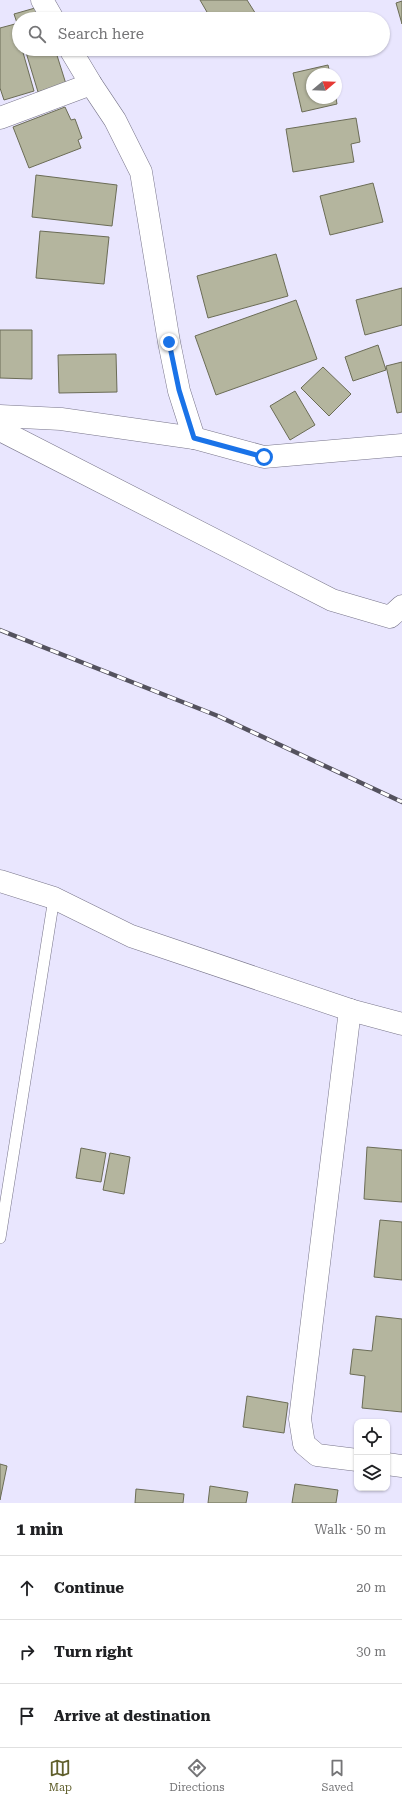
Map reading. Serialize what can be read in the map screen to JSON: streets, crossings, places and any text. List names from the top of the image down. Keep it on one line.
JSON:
{"north":"right","page":{"search":"Search here","heading":["1 min","Walk · 50 m"],"list":[["Continue","20 m"],["Turn right","30 m"],"Arrive at destination"],"nav":["Map","Directions","Saved"]}}
